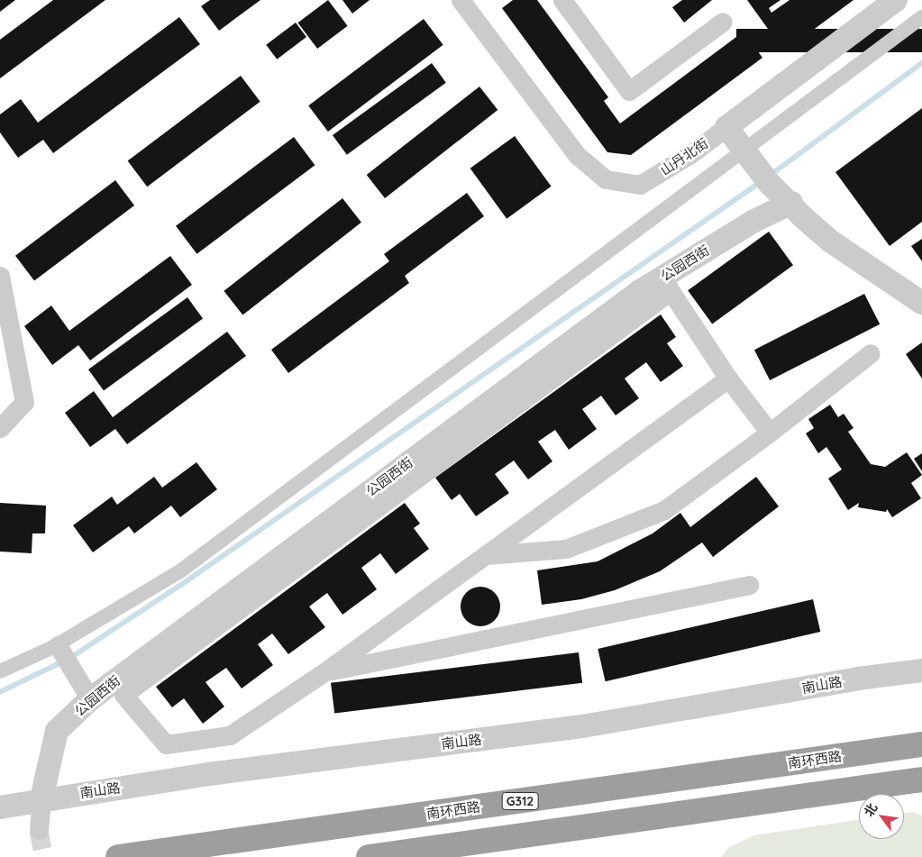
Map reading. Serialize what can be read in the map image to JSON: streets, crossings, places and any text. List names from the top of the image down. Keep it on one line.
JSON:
{"streets":{"highway":["南环西路","G312"],"street":["山丹北街","公园西街","南山路"]},"crossings":[["公园西街","南山路"]],"north":"top left"}
